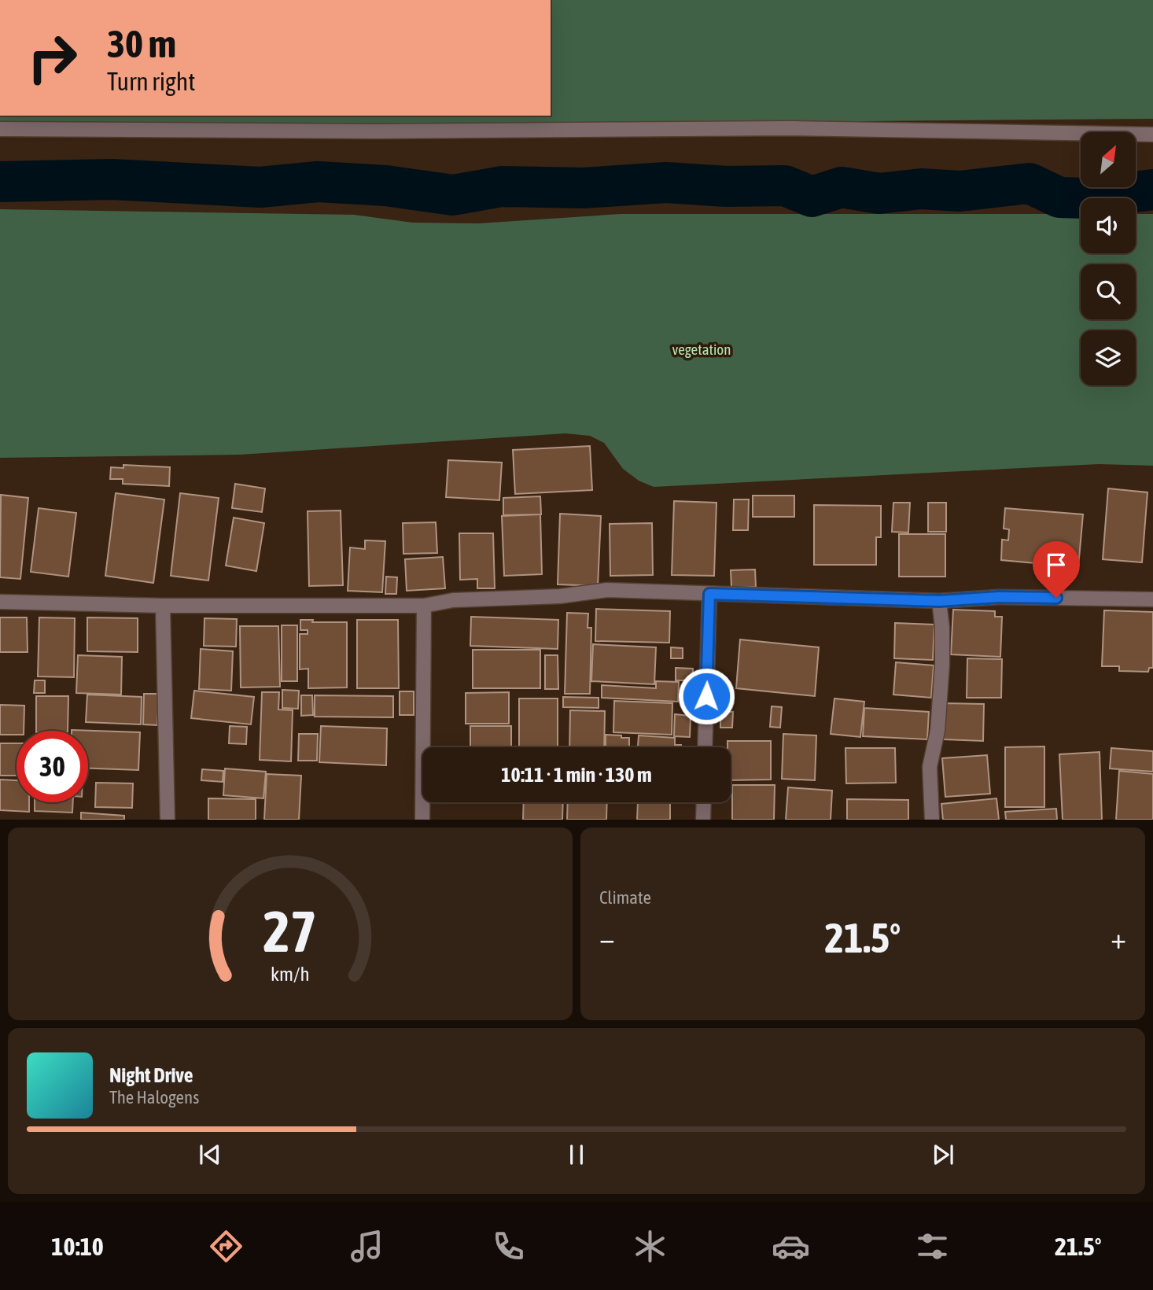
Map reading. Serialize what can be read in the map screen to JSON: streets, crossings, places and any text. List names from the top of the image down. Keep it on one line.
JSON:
{"parks":["vegetation"],"north":"top right","page":{"turn":["30 m","Turn right"],"limit":"30","trip":"10:11 · 1 min · 130 m","tile":"Climate","heat":["−","21.5°","+"],"song":["Night Drive","The Halogens"],"tabs":["10:10","21.5°"],"gauge":["27","km/h"]}}
